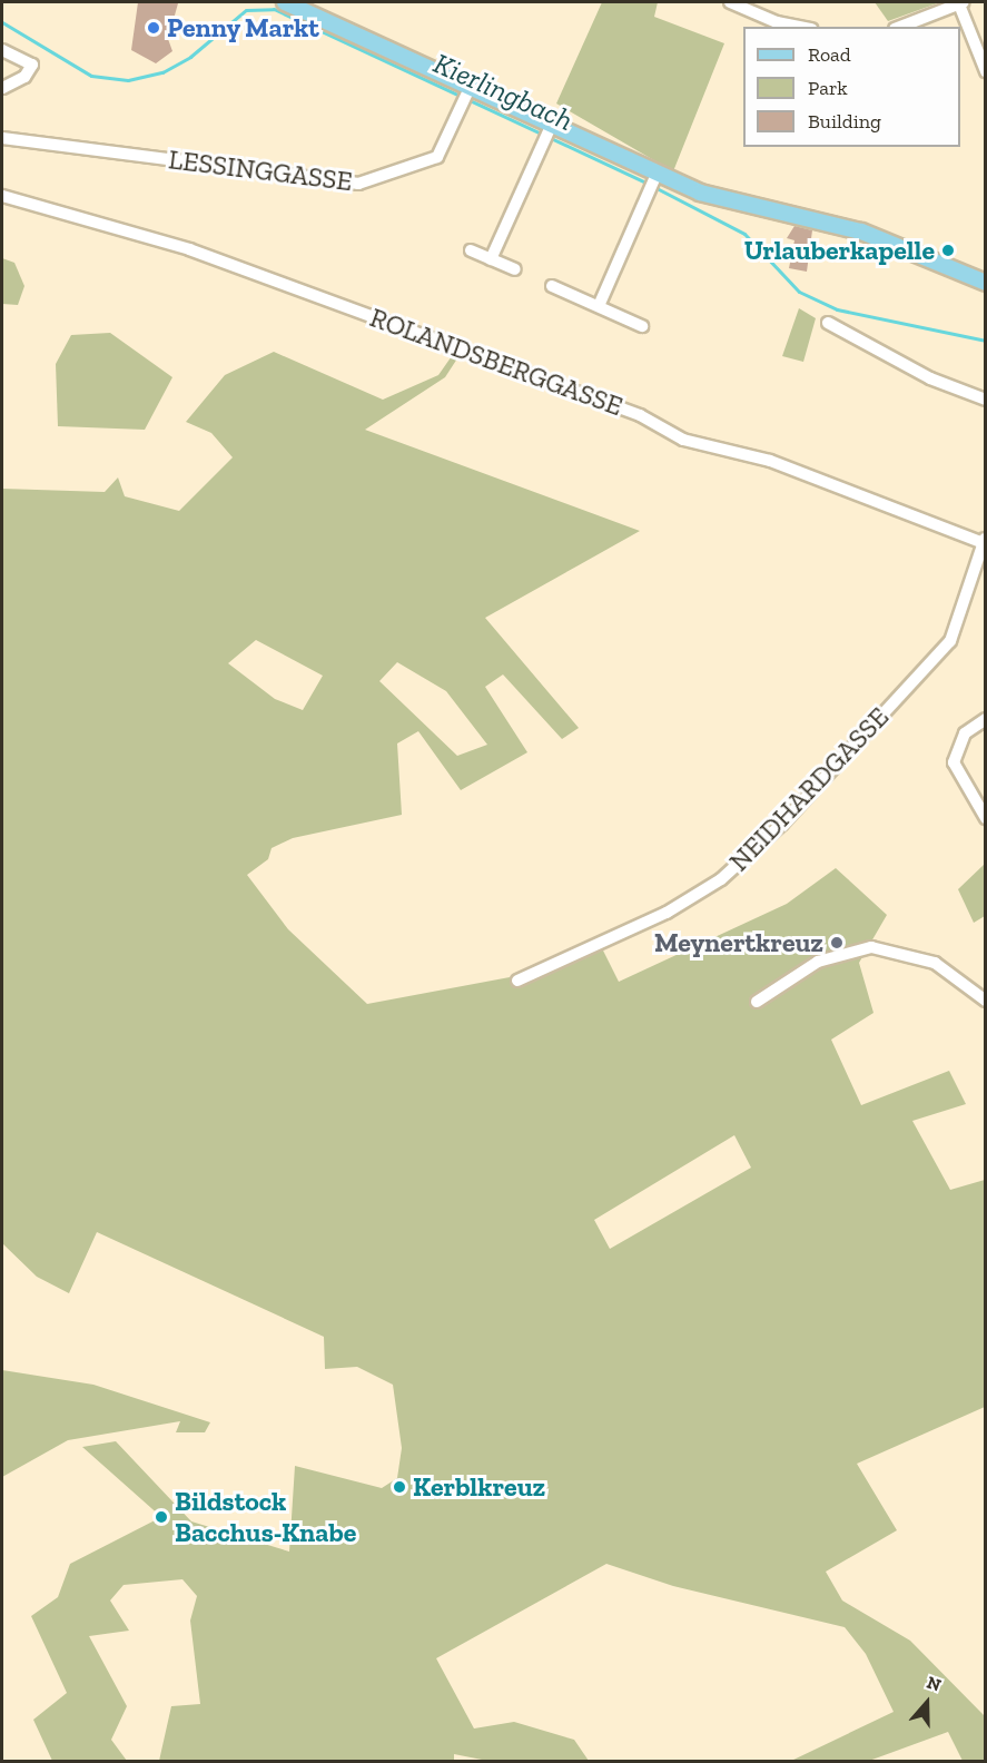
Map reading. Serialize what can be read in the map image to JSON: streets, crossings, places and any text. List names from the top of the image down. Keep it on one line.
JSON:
{"streets":{"street":["LESSINGGASSE","ROLANDSBERGGASSE","NEIDHARDGASSE"]},"crossings":[["ROLANDSBERGGASSE","NEIDHARDGASSE"]],"water":["Kierlingbach"],"places":["Penny Markt","Urlauberkapelle","Meynertkreuz","Kerblkreuz","Bildstock Bacchus-Knabe"],"legend":["Road","Park","Building"],"north":"top"}
